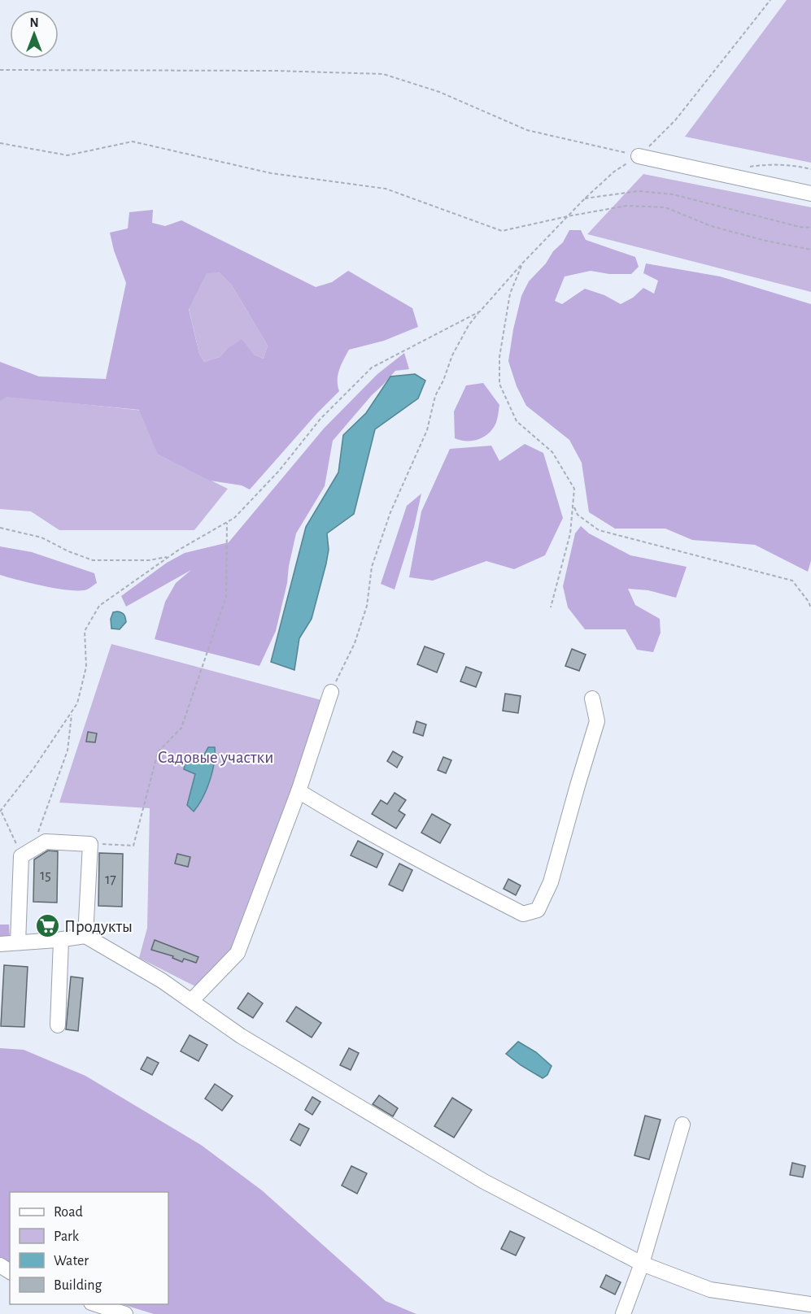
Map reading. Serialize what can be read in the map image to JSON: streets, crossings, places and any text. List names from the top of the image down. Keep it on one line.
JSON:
{"parks":["Садовые участки"],"places":{"supermarket":["Продукты"]},"house_numbers":["15","17"],"legend":["Road","Park","Water","Building"],"north":"top"}
